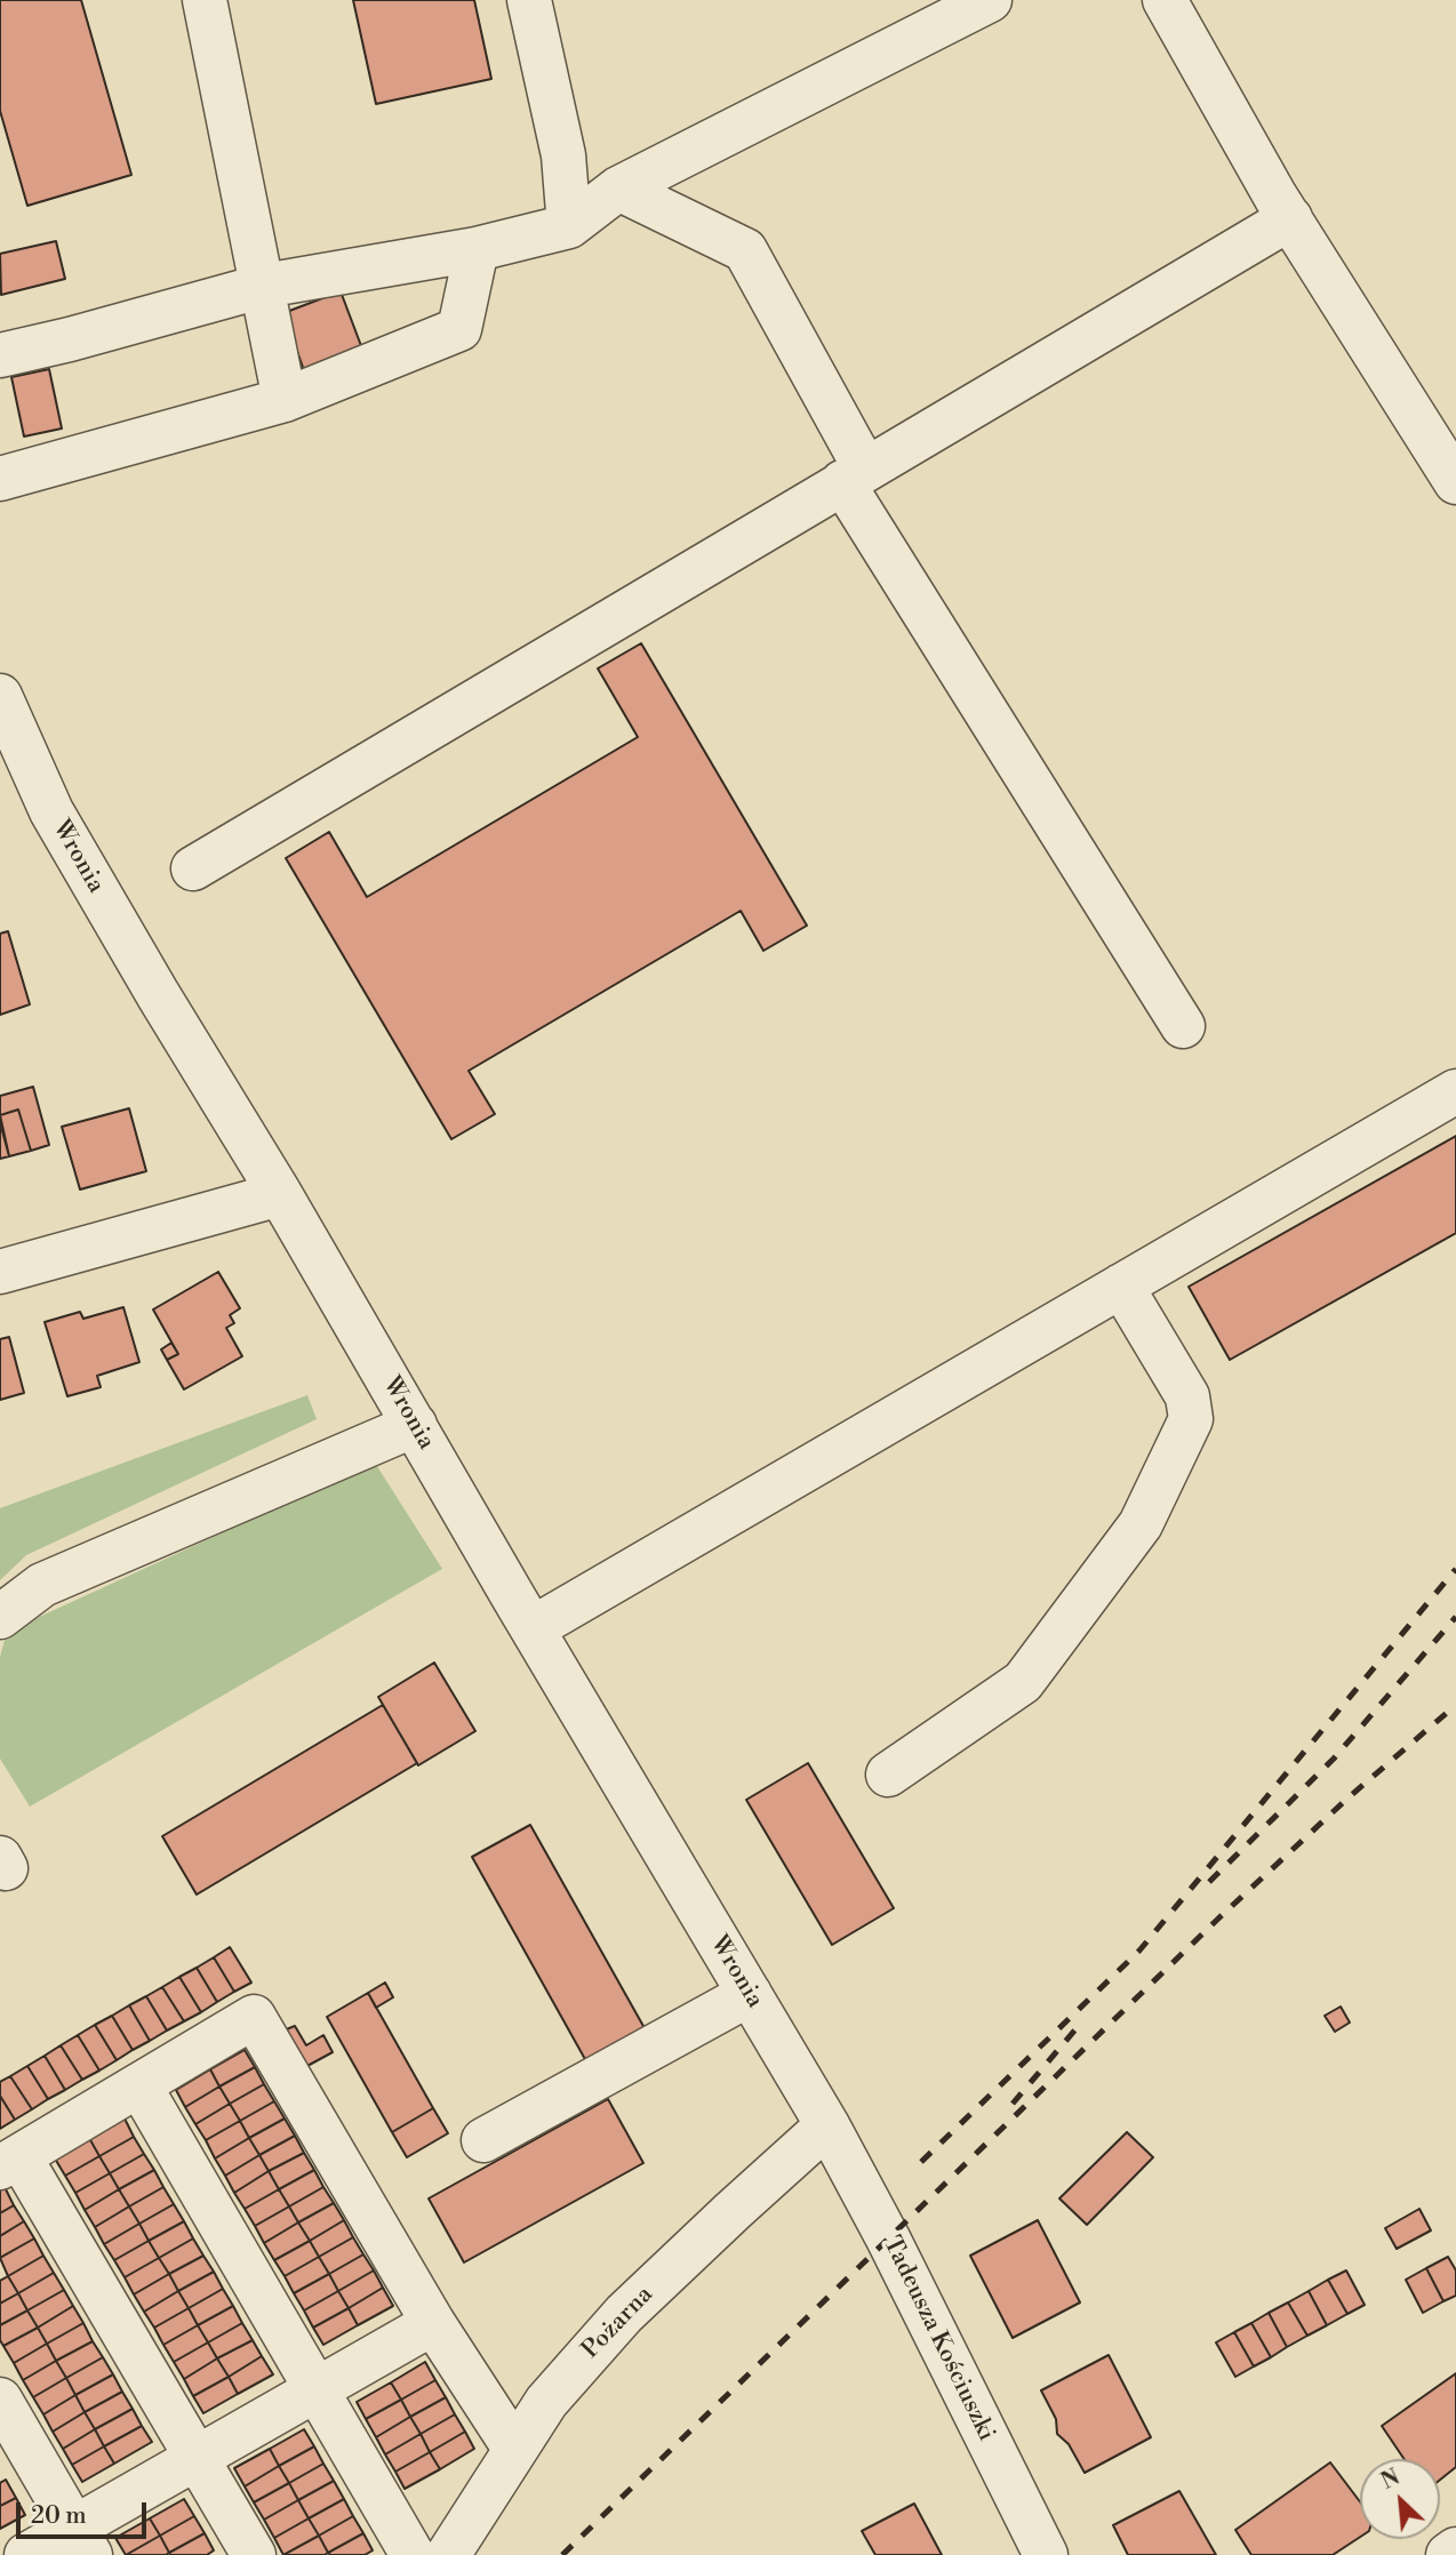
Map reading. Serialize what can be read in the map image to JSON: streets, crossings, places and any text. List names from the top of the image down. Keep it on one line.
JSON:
{"streets":{"street":["Wronia","Pożarna","Tadeusza Kościuszki"]},"crossings":[["Wronia","Pożarna"],["Wronia","Tadeusza Kościuszki"],["Pożarna","Tadeusza Kościuszki"]],"scale_bar":"20 m","north":"top left"}
